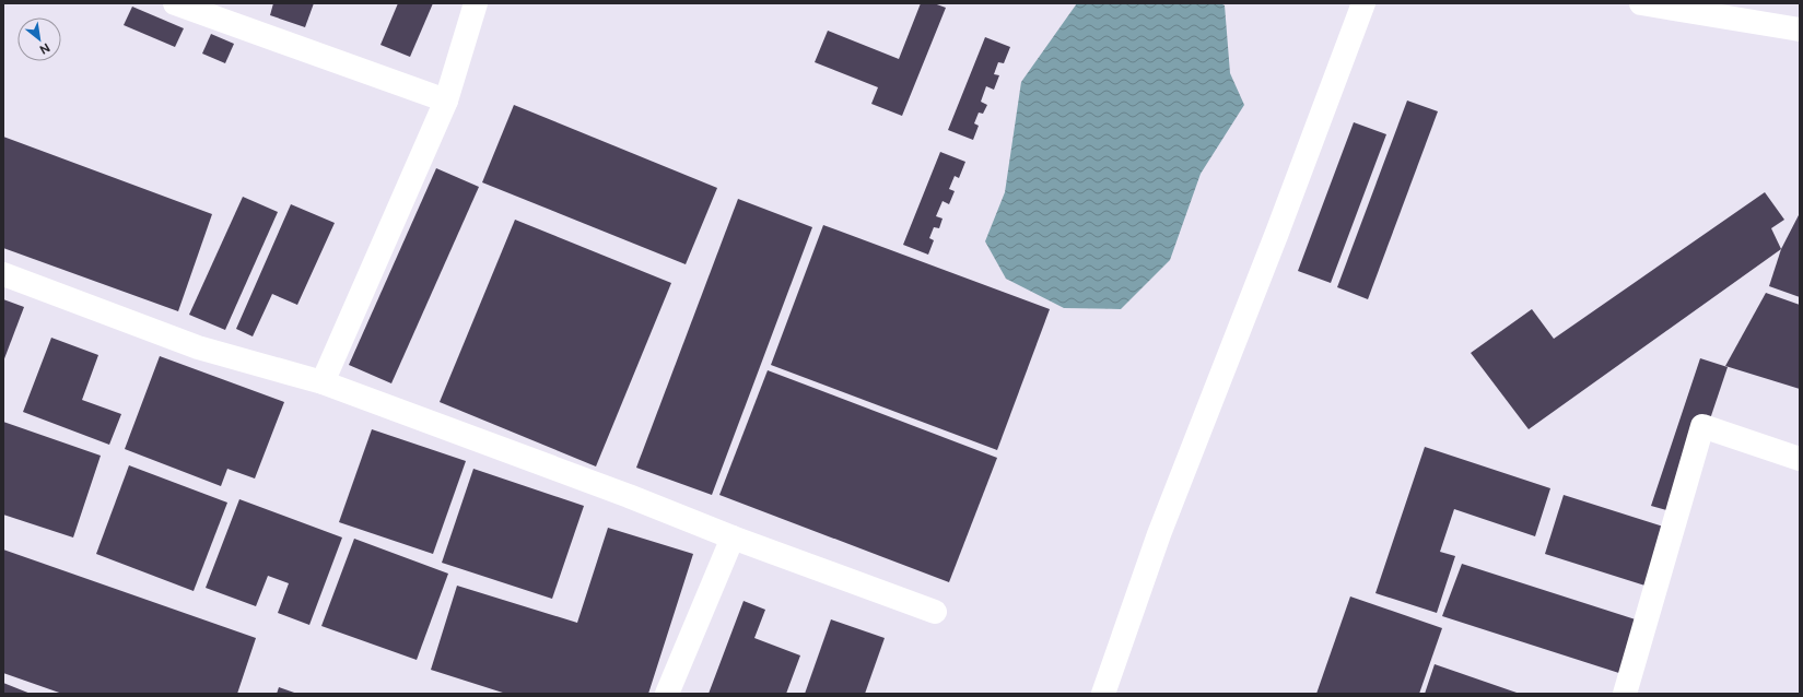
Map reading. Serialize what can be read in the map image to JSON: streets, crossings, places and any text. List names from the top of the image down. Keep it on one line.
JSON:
{"north":"bottom right"}
